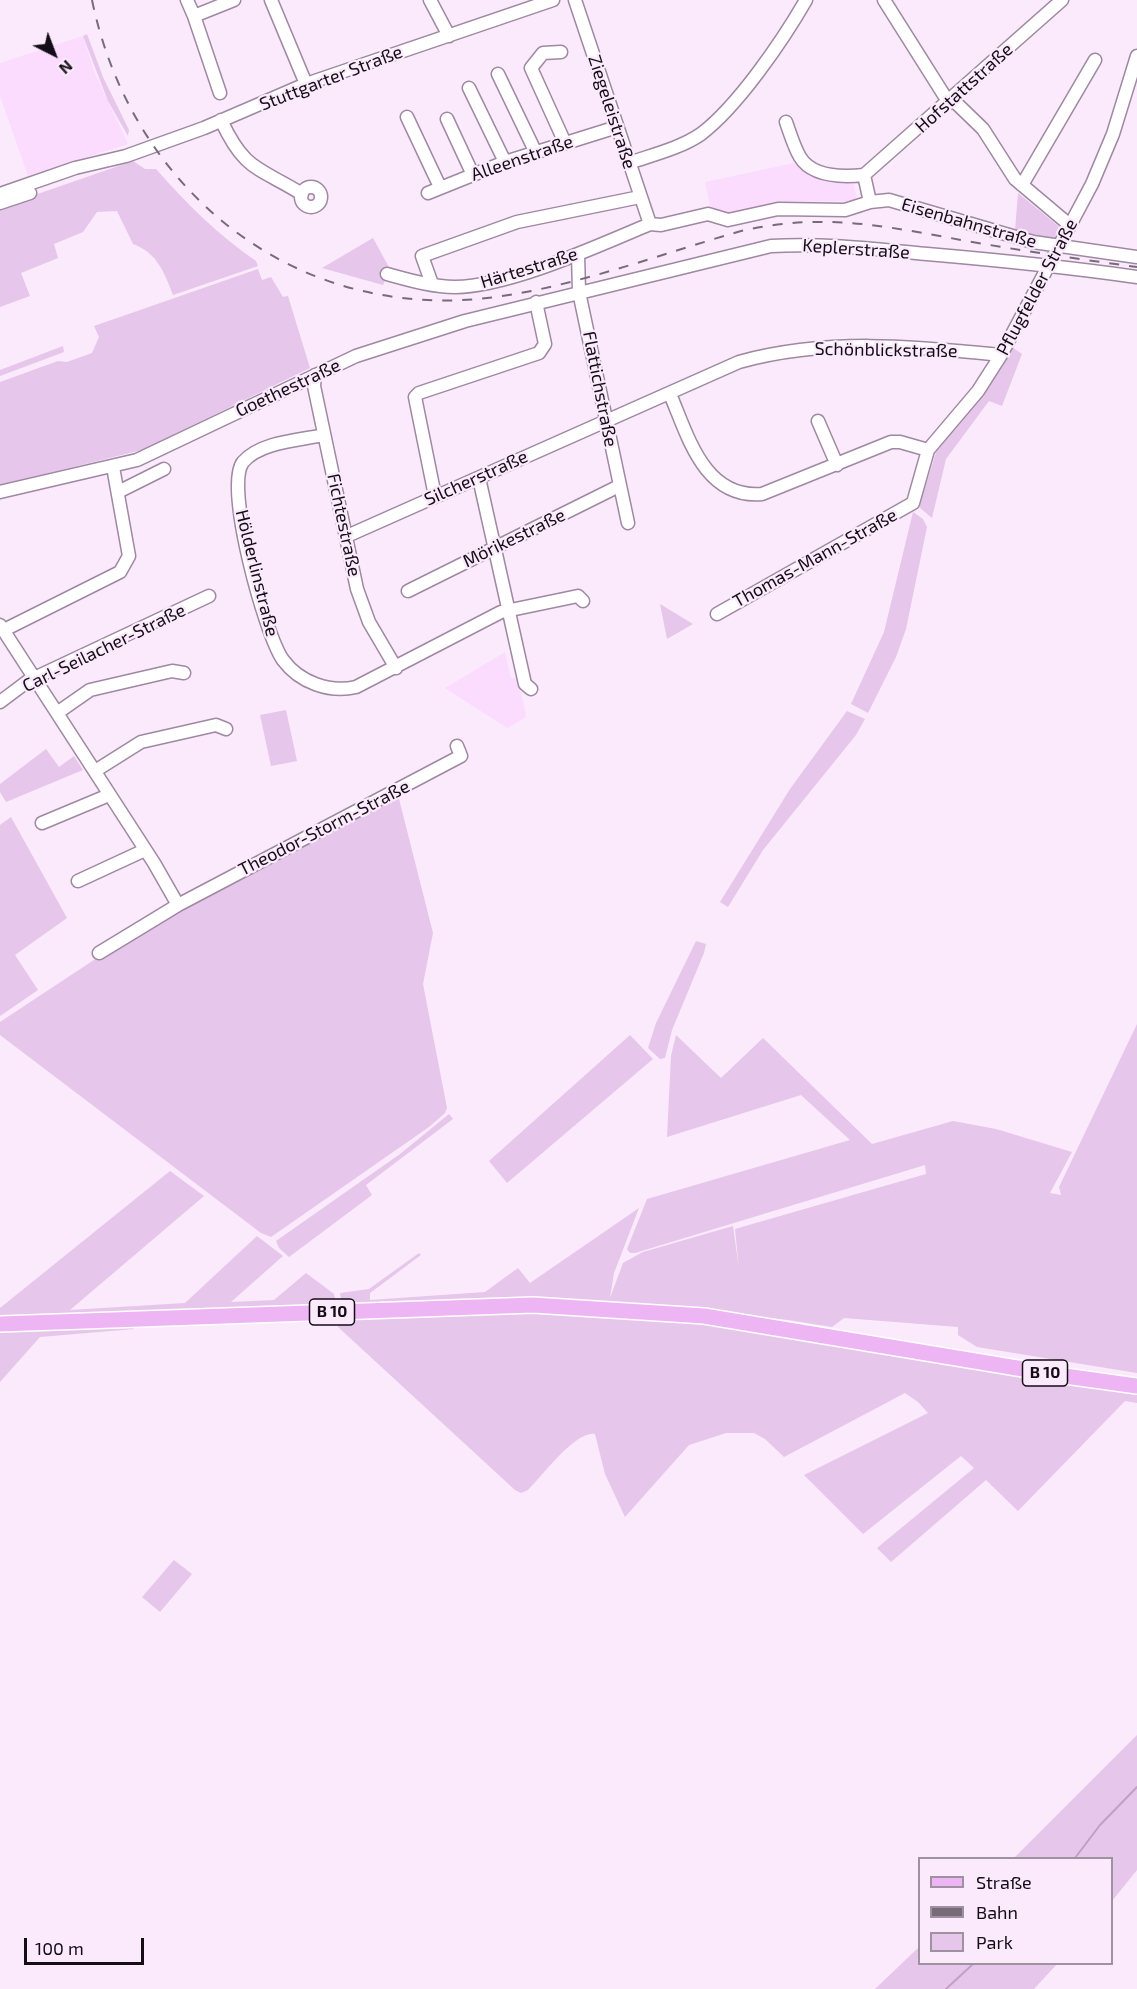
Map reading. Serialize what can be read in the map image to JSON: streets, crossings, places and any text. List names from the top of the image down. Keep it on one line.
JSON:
{"streets":{"main road":["B 10"],"street":["Stuttgarter Straße","Hofstattstraße","Ziegeleistraße","Alleenstraße","Eisenbahnstraße","Keplerstraße","Härtestraße","Pflugfelder Straße","Schönblickstraße","Goethestraße","Flattichstraße","Silcherstraße","Fichtestraße","Mörikestraße","Thomas-Mann-Straße","Hölderlinstraße","Carl-Seilacher-Straße","Theodor-Storm-Straße"]},"crossings":[["Ziegeleistraße","Alleenstraße"],["Ziegeleistraße","Eisenbahnstraße"],["Eisenbahnstraße","Härtestraße"],["Eisenbahnstraße","Pflugfelder Straße"],["Keplerstraße","Pflugfelder Straße"],["Keplerstraße","Goethestraße"],["Keplerstraße","Flattichstraße"],["Härtestraße","Flattichstraße"],["Pflugfelder Straße","Schönblickstraße"],["Pflugfelder Straße","Thomas-Mann-Straße"],["Schönblickstraße","Flattichstraße"],["Schönblickstraße","Silcherstraße"],["Goethestraße","Flattichstraße"],["Goethestraße","Fichtestraße"],["Flattichstraße","Silcherstraße"],["Flattichstraße","Mörikestraße"],["Silcherstraße","Fichtestraße"],["Fichtestraße","Hölderlinstraße"]],"legend":["Straße","Bahn","Park"],"scale_bar":"100 m","north":"bottom right"}
